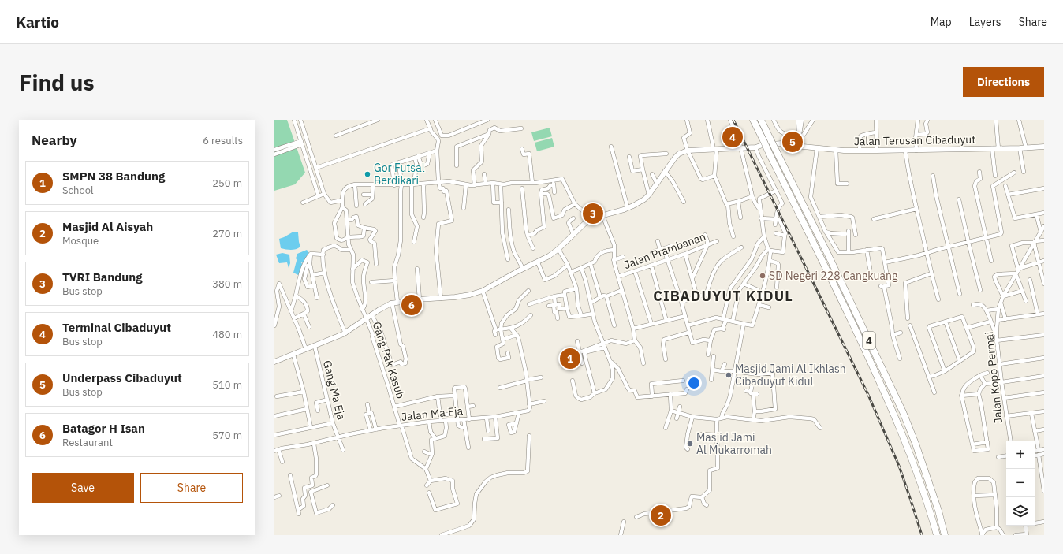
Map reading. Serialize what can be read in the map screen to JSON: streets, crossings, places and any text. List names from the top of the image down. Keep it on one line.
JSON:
{"streets":{"highway":["4"],"main road":["Jalan Terusan Cibaduyut"],"street":["Jalan Prambanan","Gang Pak Kasub","Jalan Kopo Permai","Gang Ma Eja","Jalan Ma Eja"]},"crossings":[["Gang Pak Kasub","Jalan Ma Eja"],["Gang Ma Eja","Jalan Ma Eja"]],"districts":["CIBADUYUT KIDUL"],"places":["Gor Futsal Berdikari","SD Negeri 228 Cangkuang","Masjid Jami Al Ikhlash Cibaduyut Kidul","Masjid Jami Al Mukarromah"],"page":{"header":"Kartio","nav":["Map","Layers","Share"],"buttons":["Directions",["Save","Share"]],"title":"Find us","heading":["Nearby","6 results"],"pins":["4","5","3","6","1","2"],"list":[{"mark":"1","name":"SMPN 38 Bandung","note":"School","value":"250 m"},{"mark":"2","name":"Masjid Al Aisyah","note":"Mosque","value":"270 m"},{"mark":"3","name":"TVRI Bandung","note":"Bus stop","value":"380 m"},{"mark":"4","name":"Terminal Cibaduyut","note":"Bus stop","value":"480 m"},{"mark":"5","name":"Underpass Cibaduyut","note":"Bus stop","value":"510 m"},{"mark":"6","name":"Batagor H Isan","note":"Restaurant","value":"570 m"}],"map_buttons":["+","−"]}}
